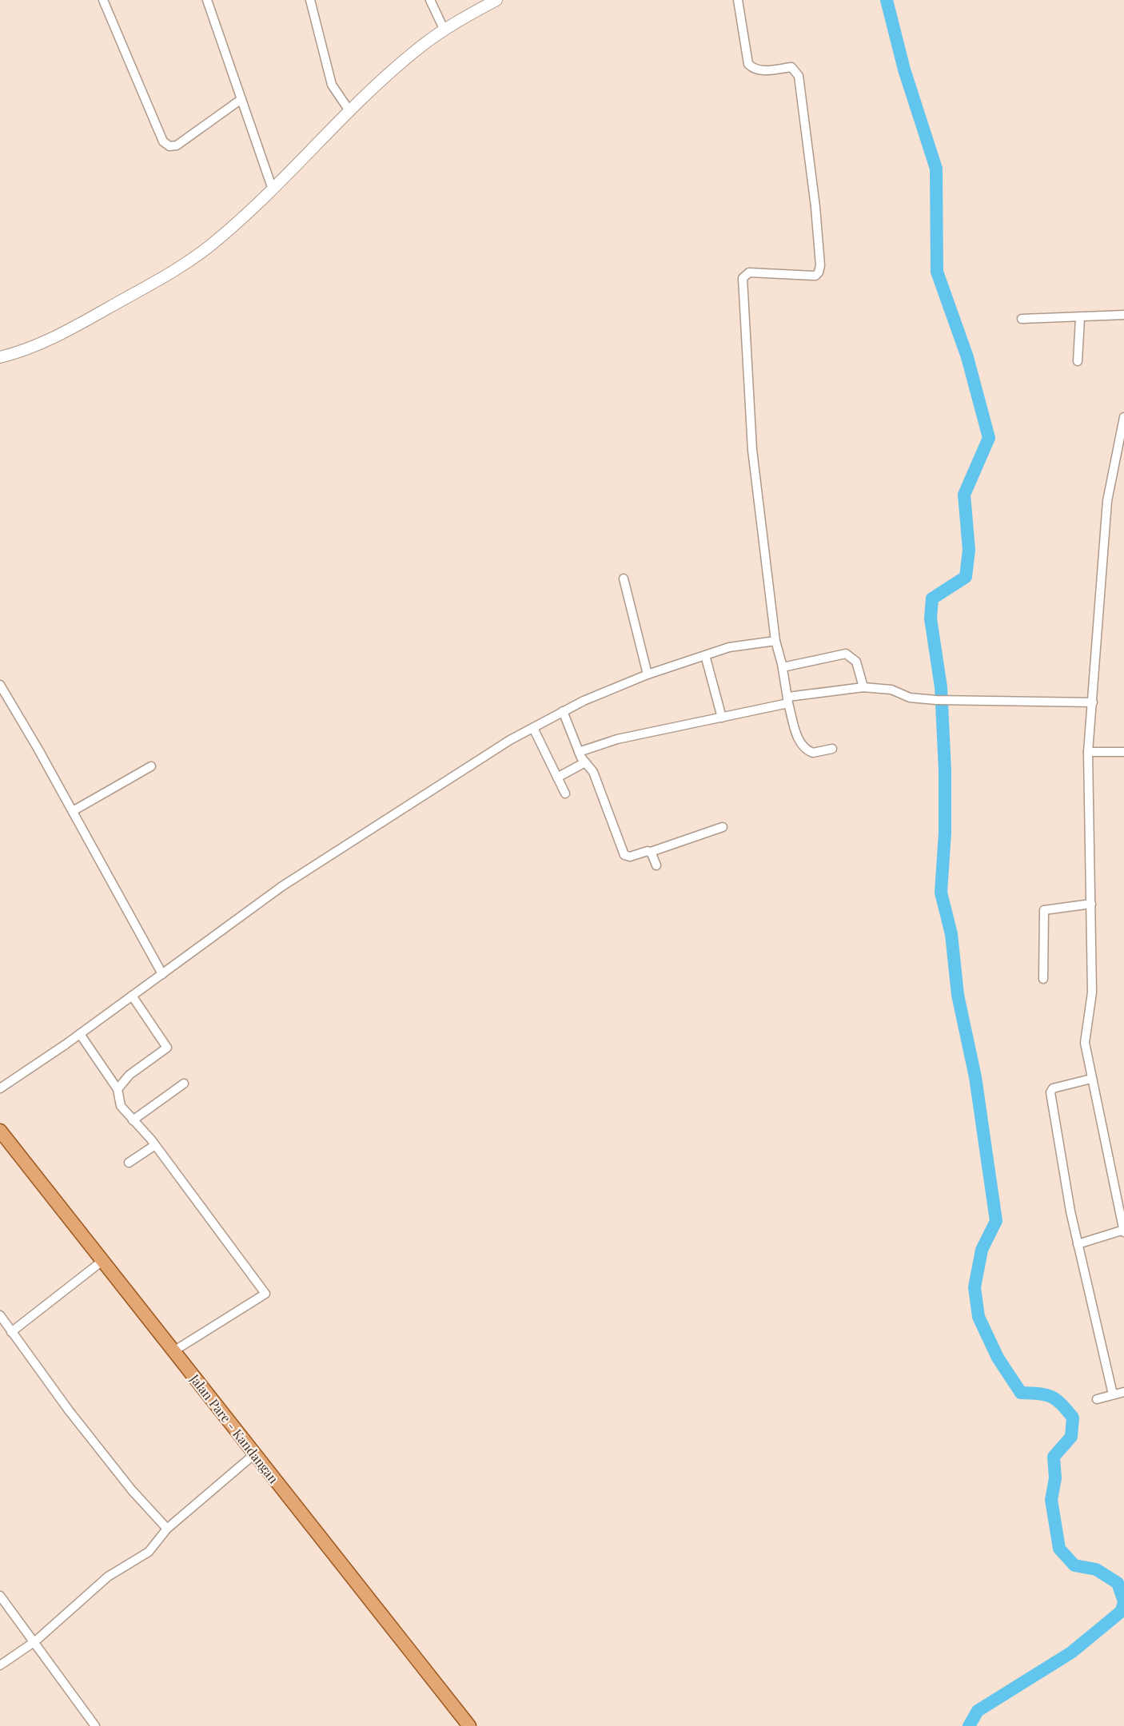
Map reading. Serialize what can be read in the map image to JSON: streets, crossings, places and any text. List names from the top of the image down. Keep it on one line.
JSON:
{"streets":{"main road":["Jalan Pare - Kandangan"]}}
